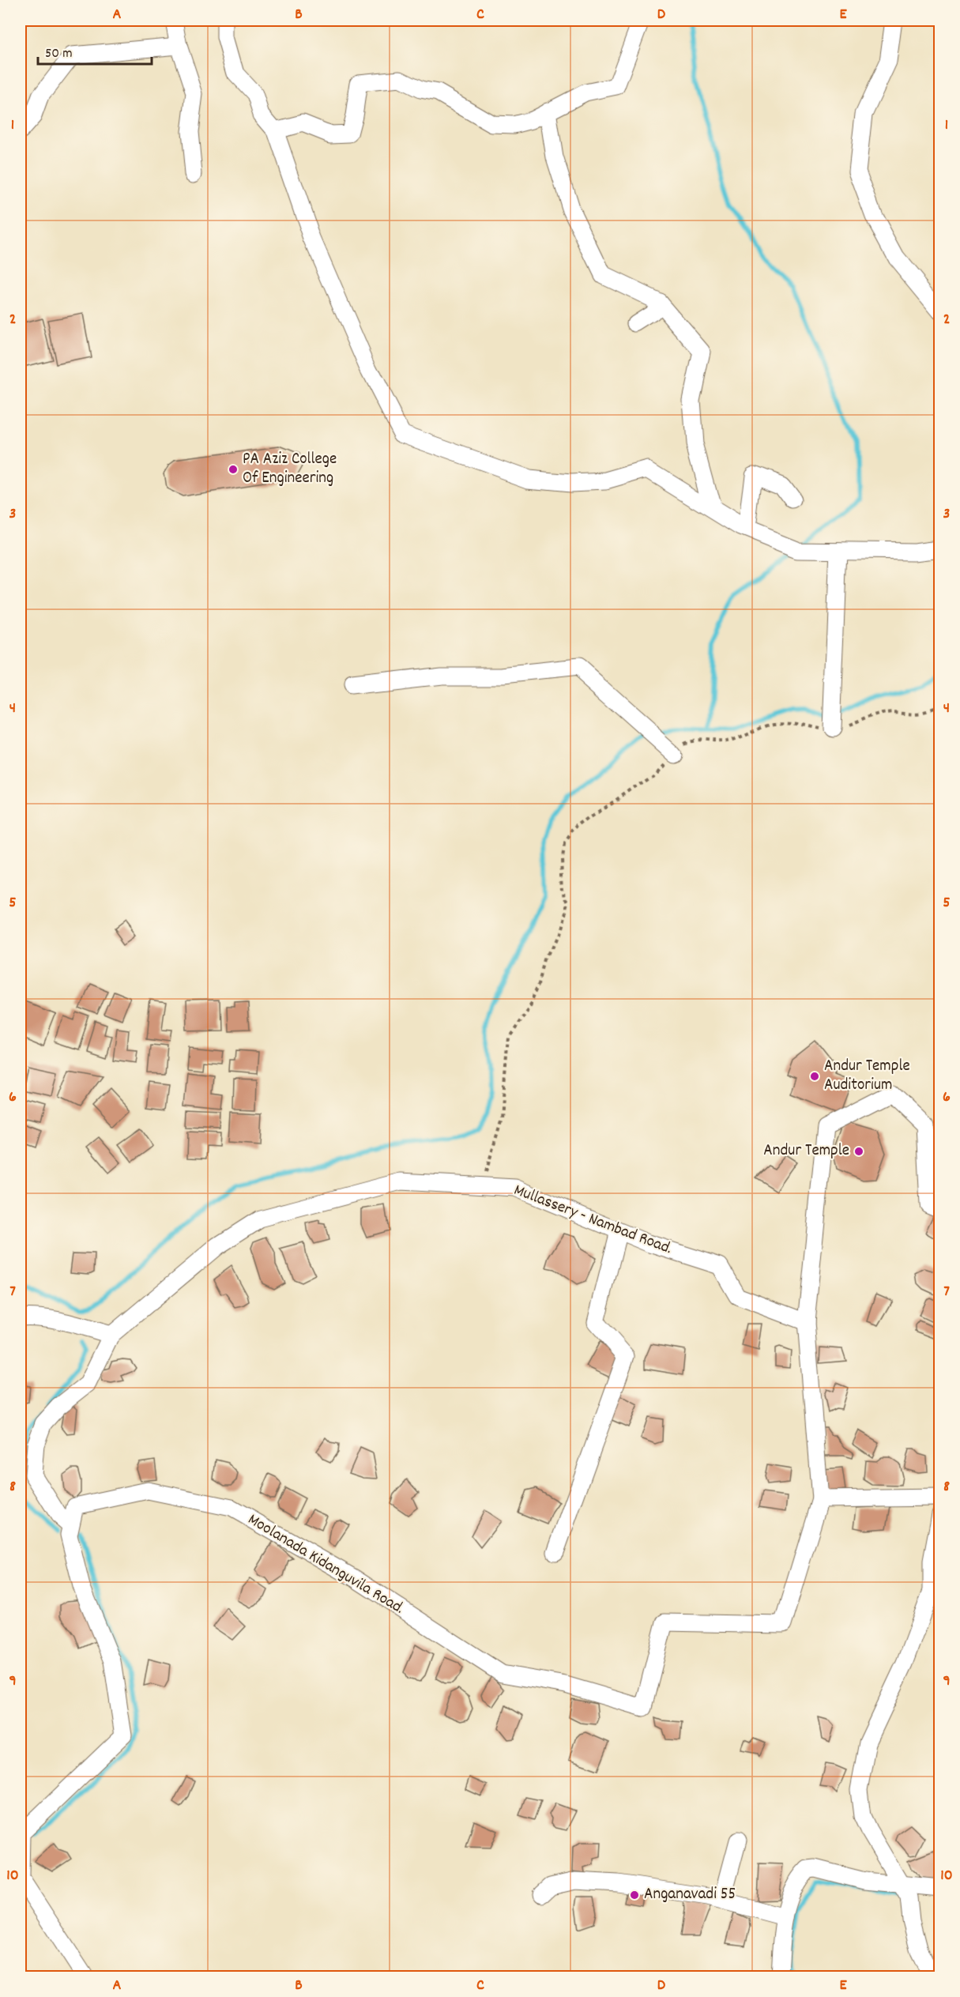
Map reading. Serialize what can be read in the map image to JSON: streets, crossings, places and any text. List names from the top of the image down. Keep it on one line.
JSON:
{"streets":{"street":["Mullassery - Nambad Road.","Moolanada Kidanguvila Road."]},"places":["PA Aziz College Of Engineering","Andur Temple Auditorium","Andur Temple","Anganavadi 55"],"scale_bar":"50 m","grid":{"columns":["A","B","C","D","E"],"rows":["1","2","3","4","5","6","7","8","9","10"]}}
